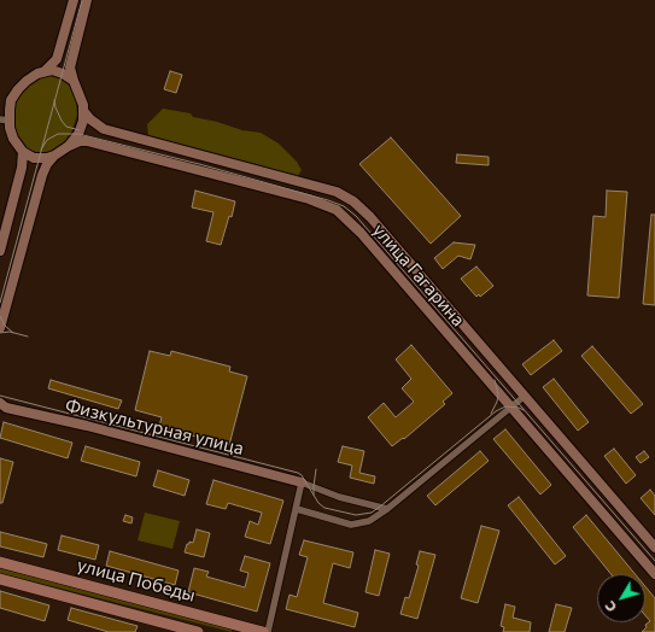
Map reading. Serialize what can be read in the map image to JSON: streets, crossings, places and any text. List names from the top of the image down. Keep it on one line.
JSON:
{"streets":{"main road":["улица Гагарина","Физкультурная улица","улица Победы"]},"north":"bottom left"}
